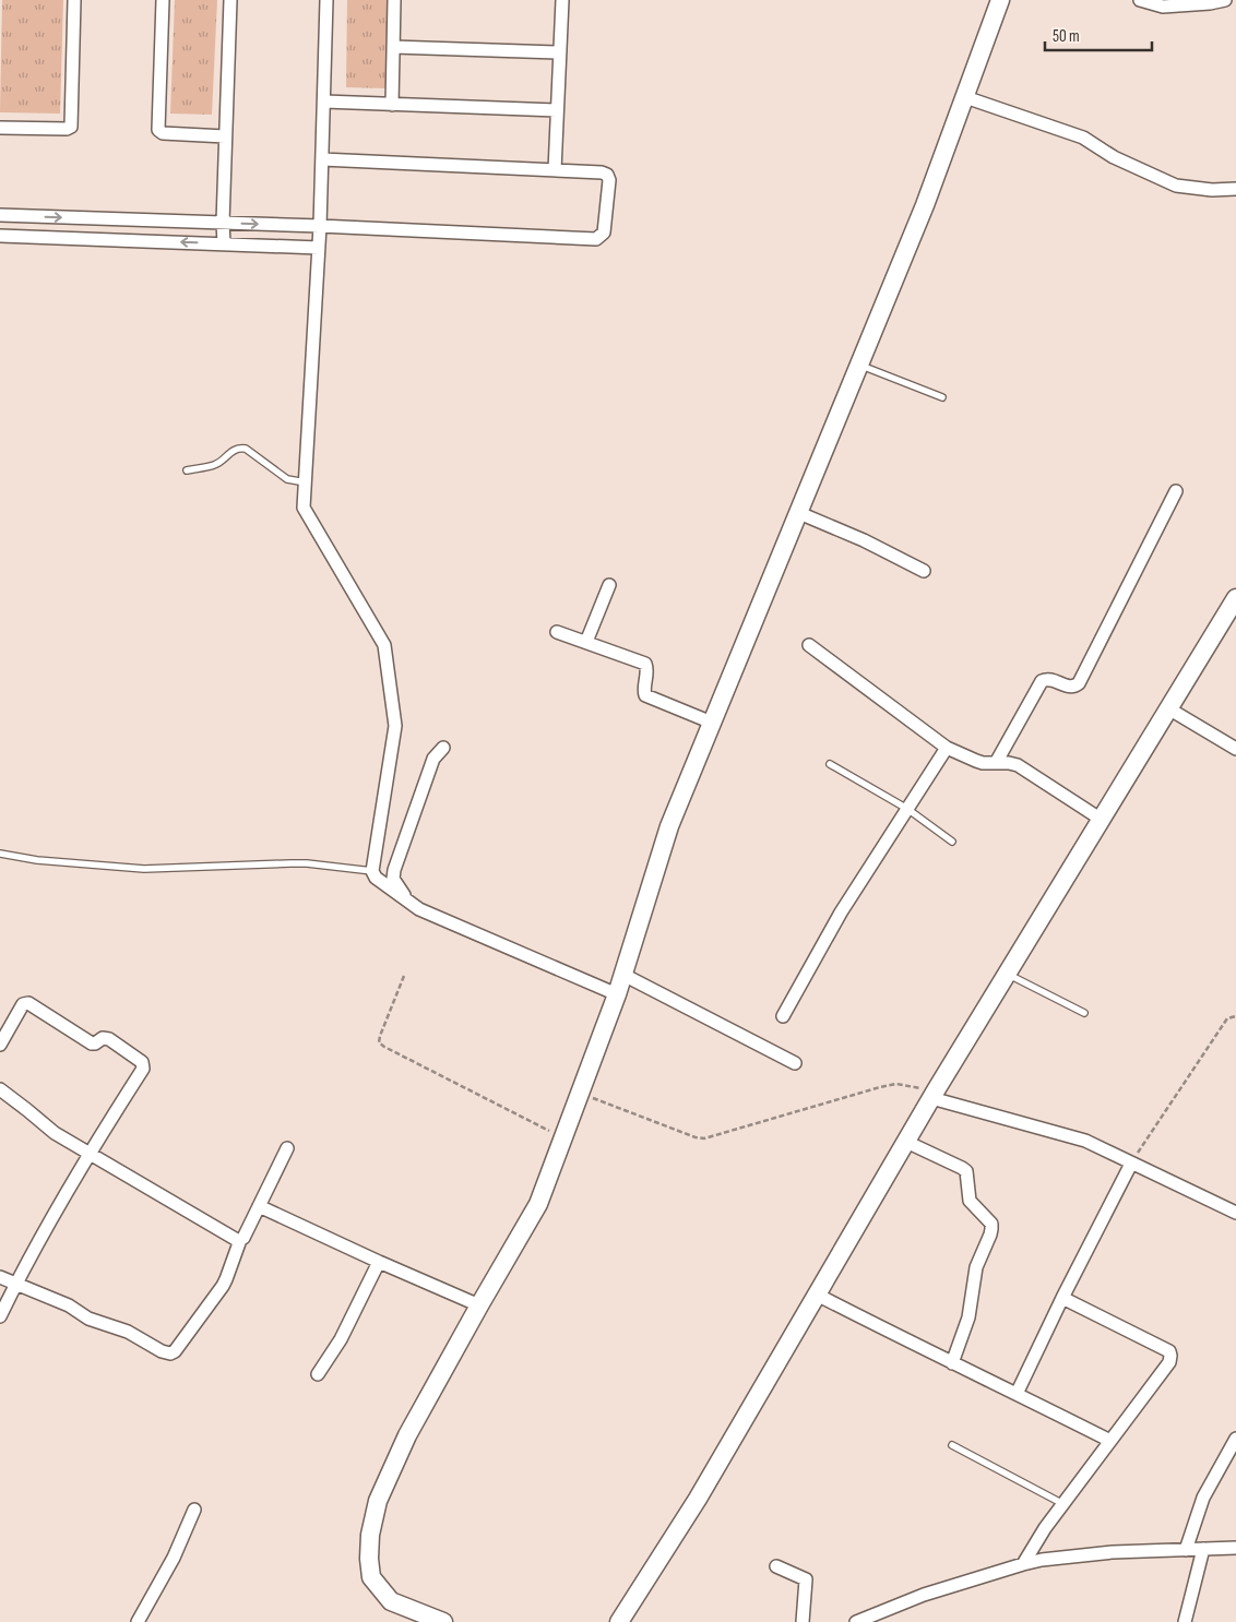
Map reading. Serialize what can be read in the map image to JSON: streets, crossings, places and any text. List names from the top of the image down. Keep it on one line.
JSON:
{"scale_bar":"50 m"}
